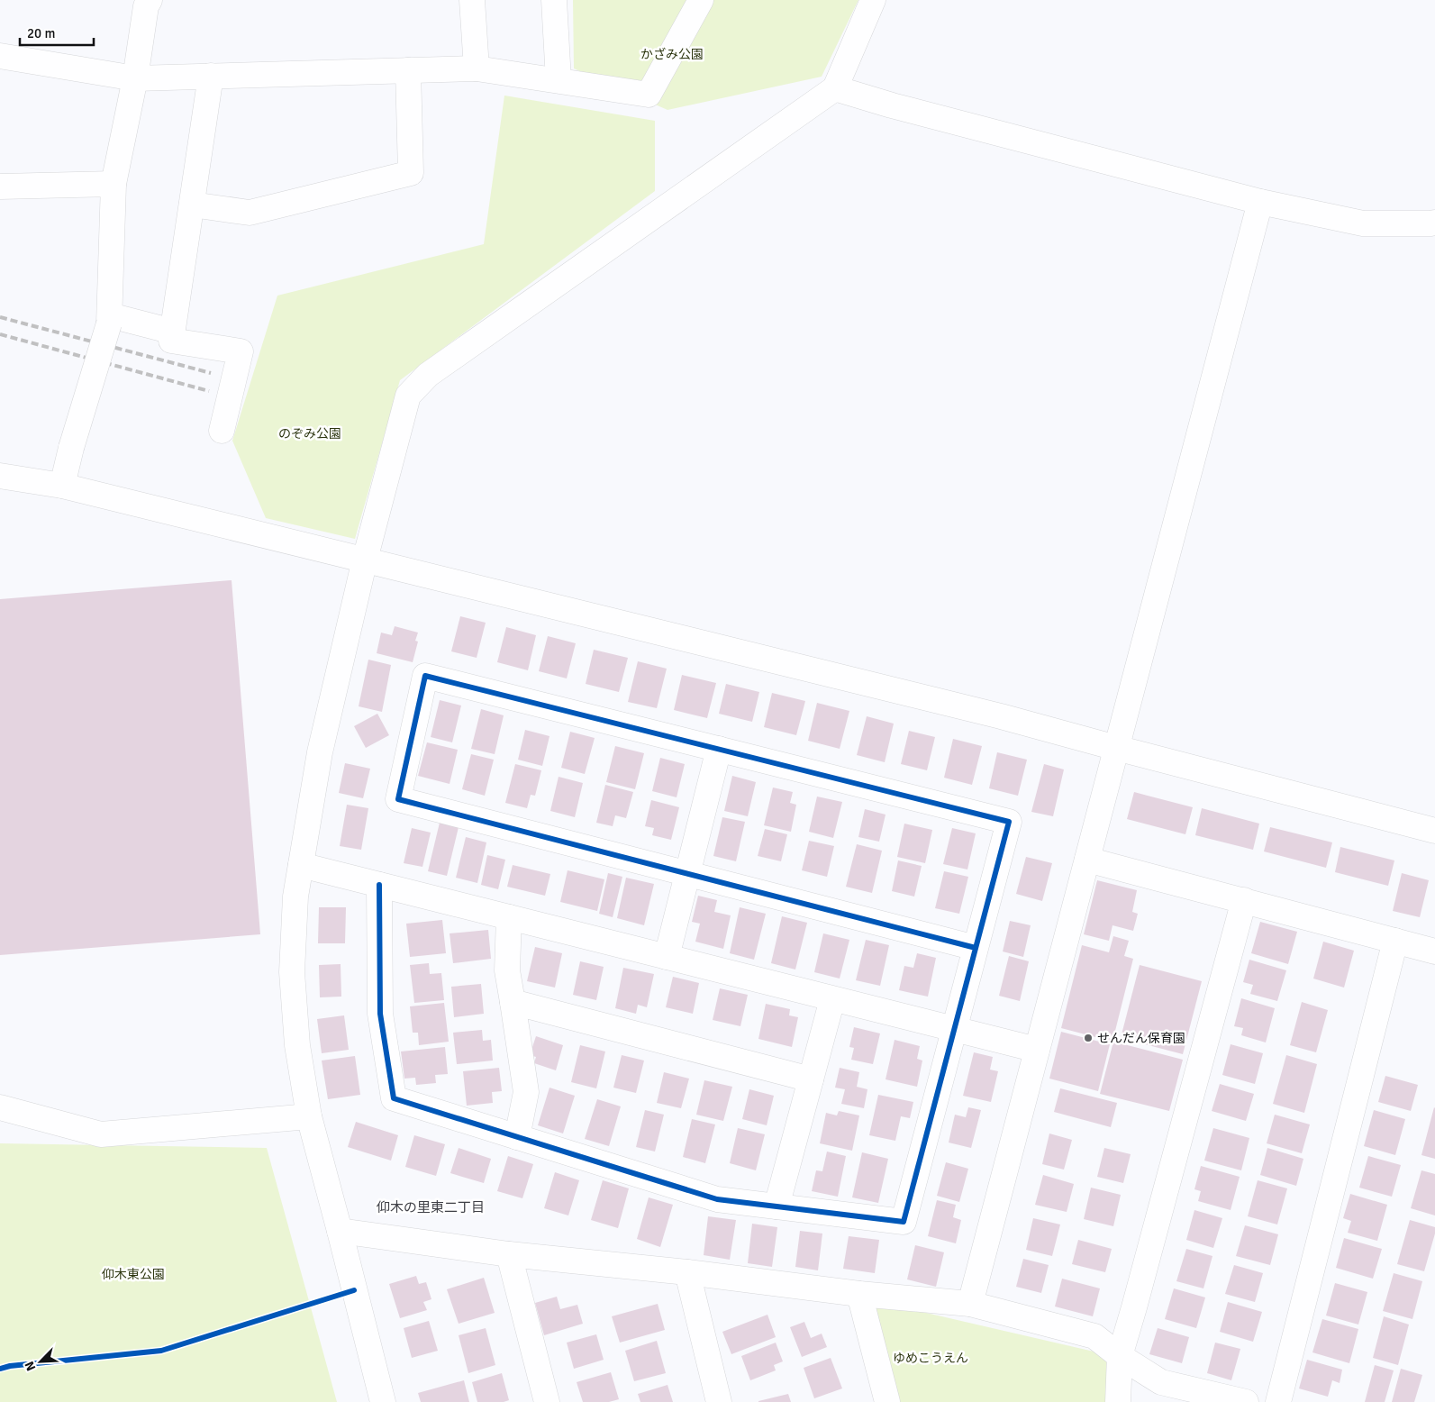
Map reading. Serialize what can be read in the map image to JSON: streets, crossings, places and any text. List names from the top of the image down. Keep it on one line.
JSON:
{"districts":["仰木の里東二丁目"],"parks":["かざみ公園","のぞみ公園","仰木東公園","ゆめこうえん"],"places":["せんだん保育園"],"scale_bar":"20 m","north":"bottom left"}
